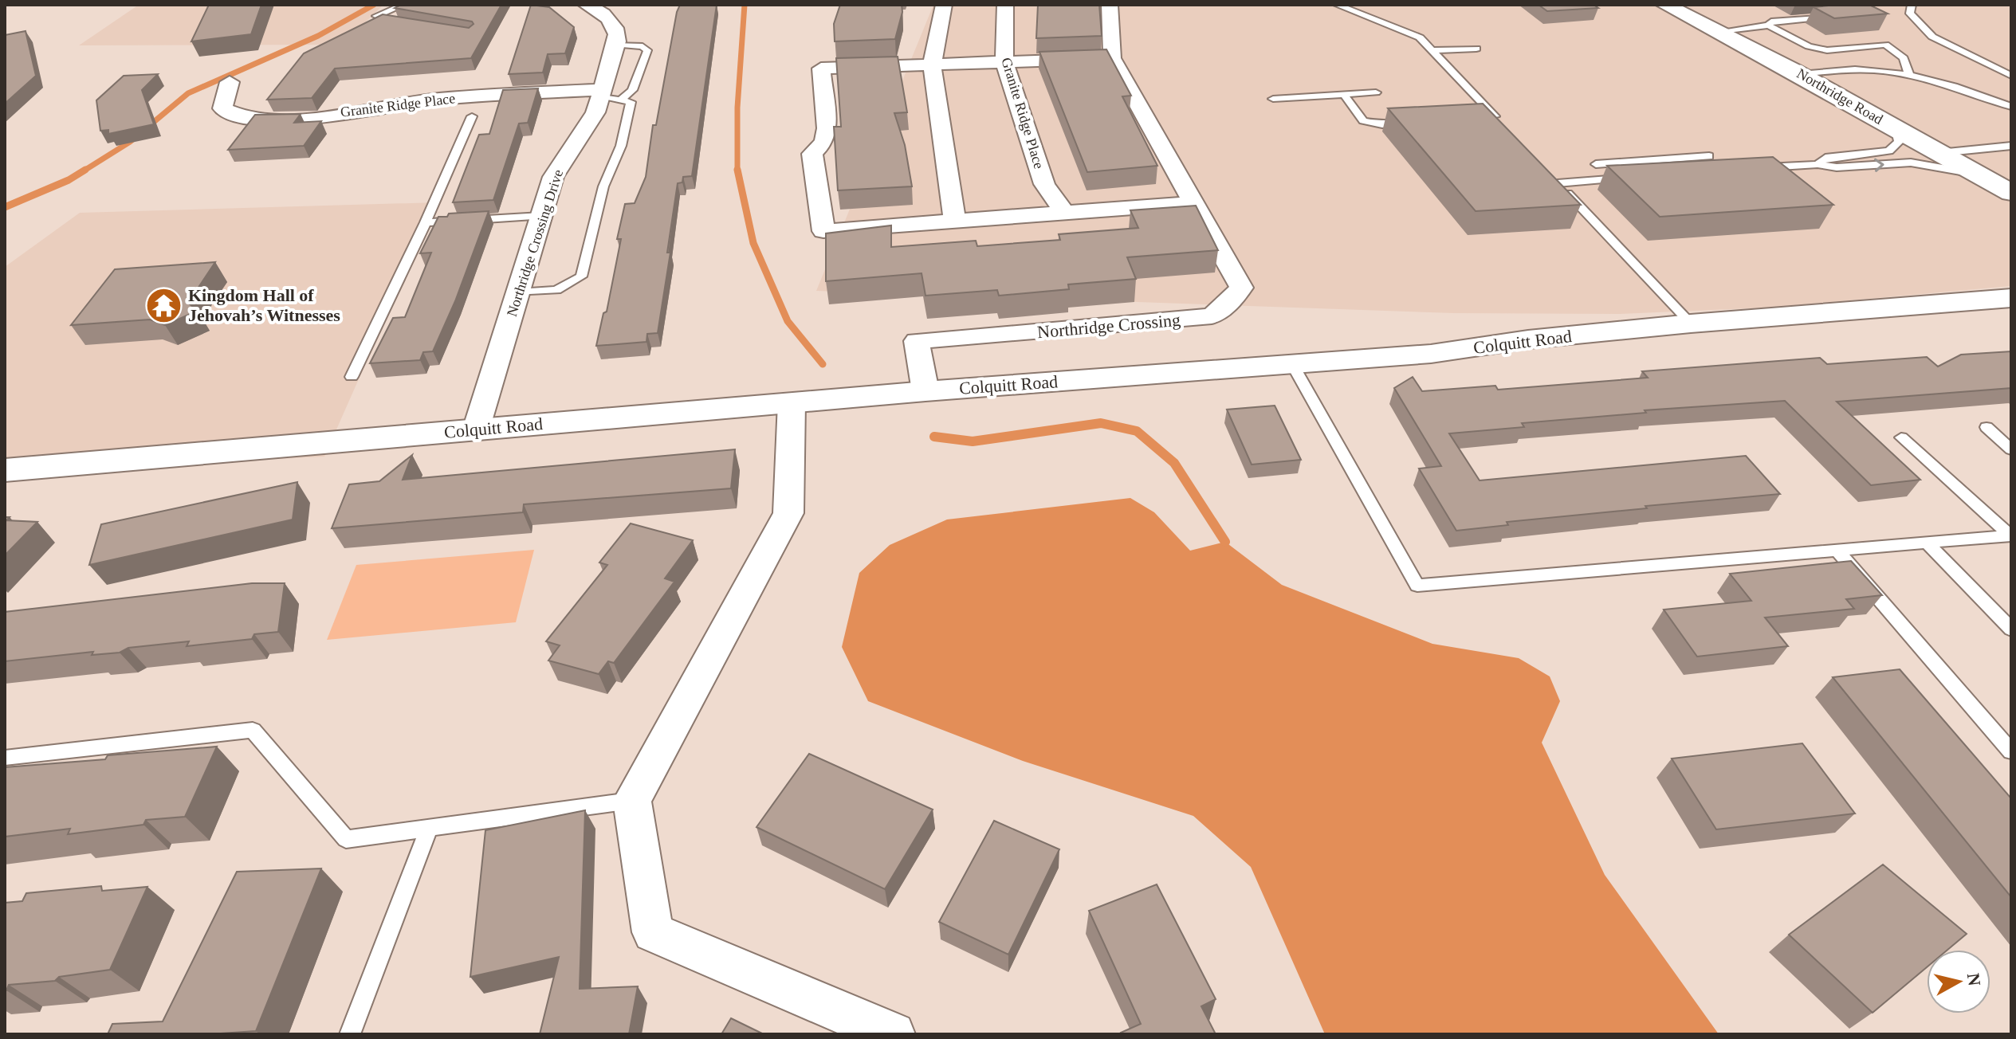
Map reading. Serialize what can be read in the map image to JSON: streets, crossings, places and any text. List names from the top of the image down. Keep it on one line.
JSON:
{"streets":{"street":["Northridge Road","Granite Ridge Place","Northridge Crossing Drive","Northridge Crossing","Colquitt Road"]},"crossings":[["Granite Ridge Place","Northridge Crossing Drive"],["Northridge Crossing Drive","Colquitt Road"],["Northridge Crossing","Colquitt Road"]],"places":{"temple":["Kingdom Hall of Jehovah’s Witnesses"]},"north":"right"}
